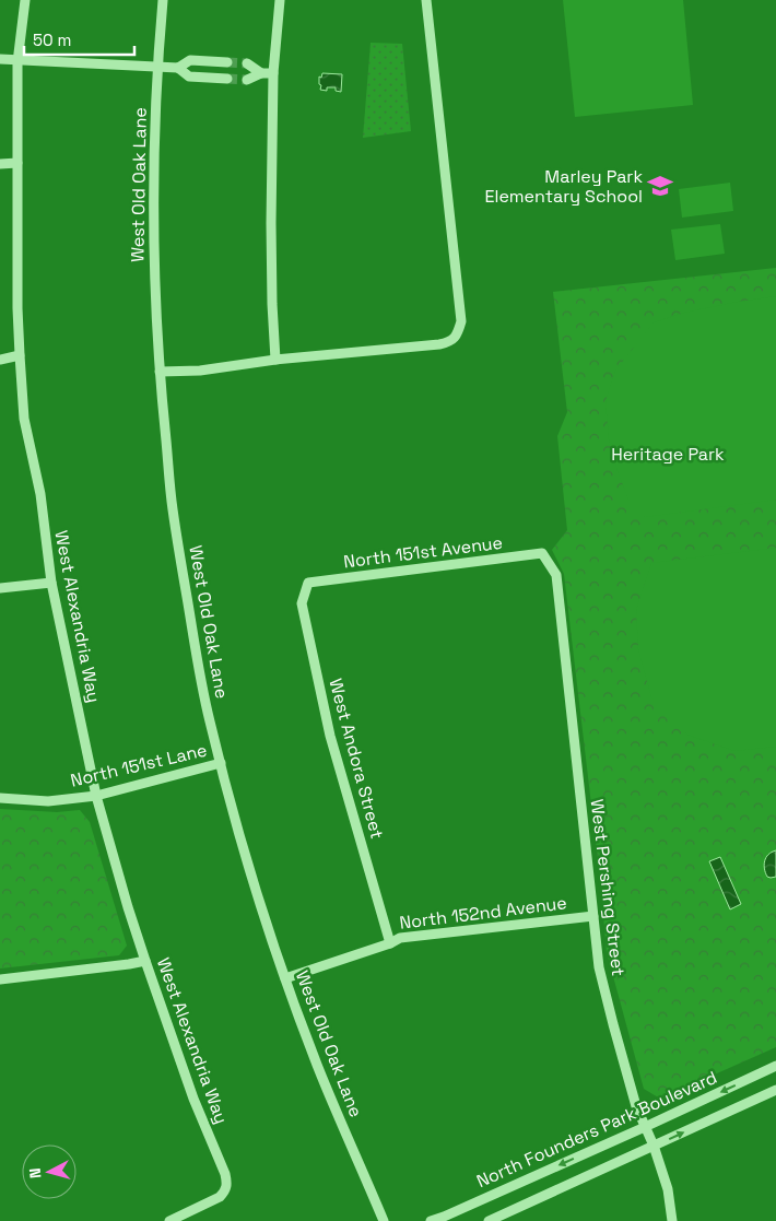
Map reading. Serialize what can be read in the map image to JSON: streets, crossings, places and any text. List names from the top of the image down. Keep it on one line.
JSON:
{"streets":{"street":["West Old Oak Lane","North 151st Avenue","West Alexandria Way","West Andora Street","North 151st Lane","West Pershing Street","North 152nd Avenue","North Founders Park Boulevard"]},"crossings":[["West Old Oak Lane","North 151st Lane"],["West Old Oak Lane","North 152nd Avenue"],["North 151st Avenue","West Andora Street"],["North 151st Avenue","West Pershing Street"],["West Alexandria Way","North 151st Lane"],["West Andora Street","North 152nd Avenue"],["West Pershing Street","North 152nd Avenue"],["West Pershing Street","North Founders Park Boulevard"]],"parks":["Heritage Park"],"places":{"school or university":["Marley Park Elementary School"]},"scale_bar":"50 m","north":"left"}
